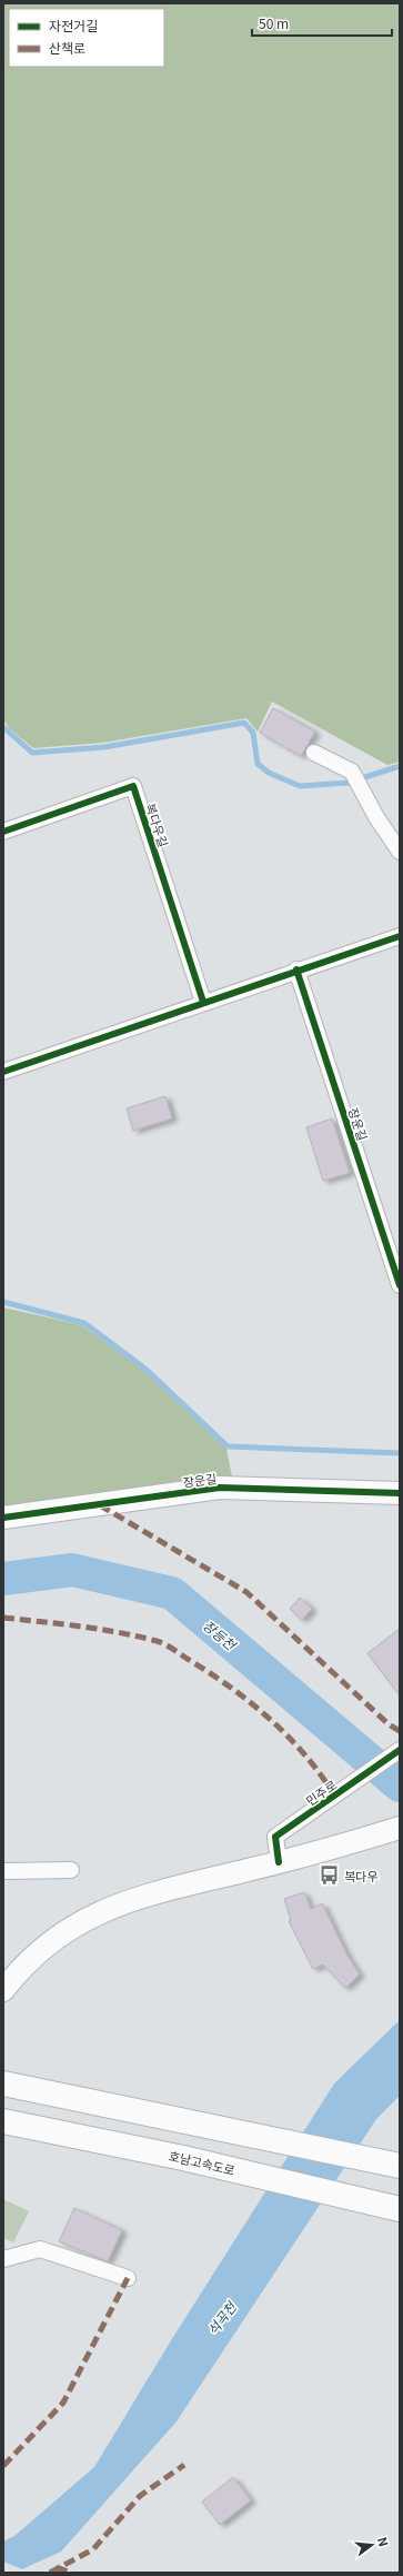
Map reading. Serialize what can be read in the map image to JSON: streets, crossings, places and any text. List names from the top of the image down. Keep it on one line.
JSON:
{"streets":{"highway":["호남고속도로"],"main road":["장운길"],"street":["복다우길","민주로"]},"water":["장등천","석곡천"],"places":{"bus stop":["복다우"]},"legend":["자전거길","산책로"],"scale_bar":"50 m","north":"right"}
